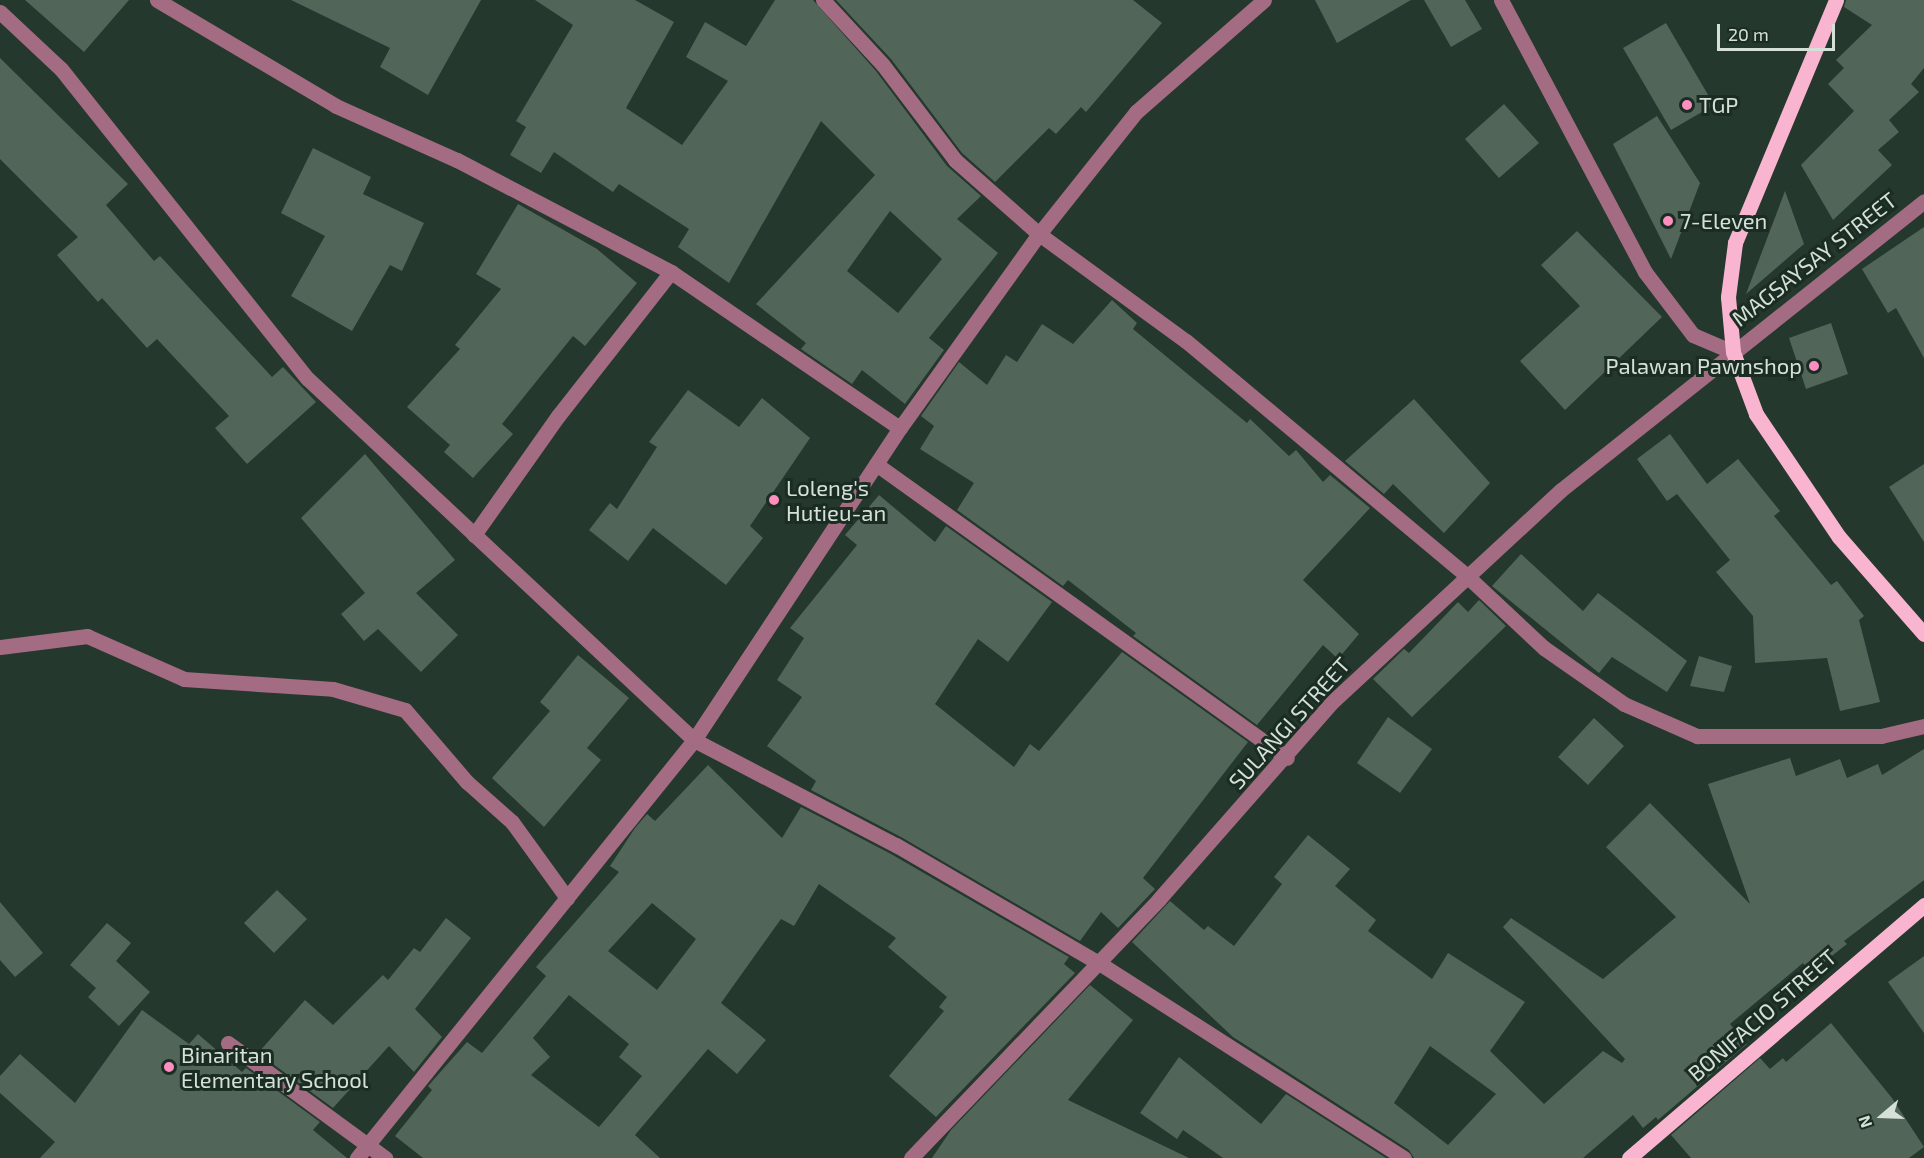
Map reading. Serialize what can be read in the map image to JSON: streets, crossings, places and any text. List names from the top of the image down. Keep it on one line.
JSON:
{"streets":{"main road":["BONIFACIO STREET"],"street":["MAGSAYSAY STREET","SULANGI STREET"]},"crossings":[["MAGSAYSAY STREET","SULANGI STREET"]],"places":["TGP","7-Eleven","Palawan Pawnshop","Loleng's Hutieu-an","Binaritan Elementary School"],"scale_bar":"20 m","north":"left"}
